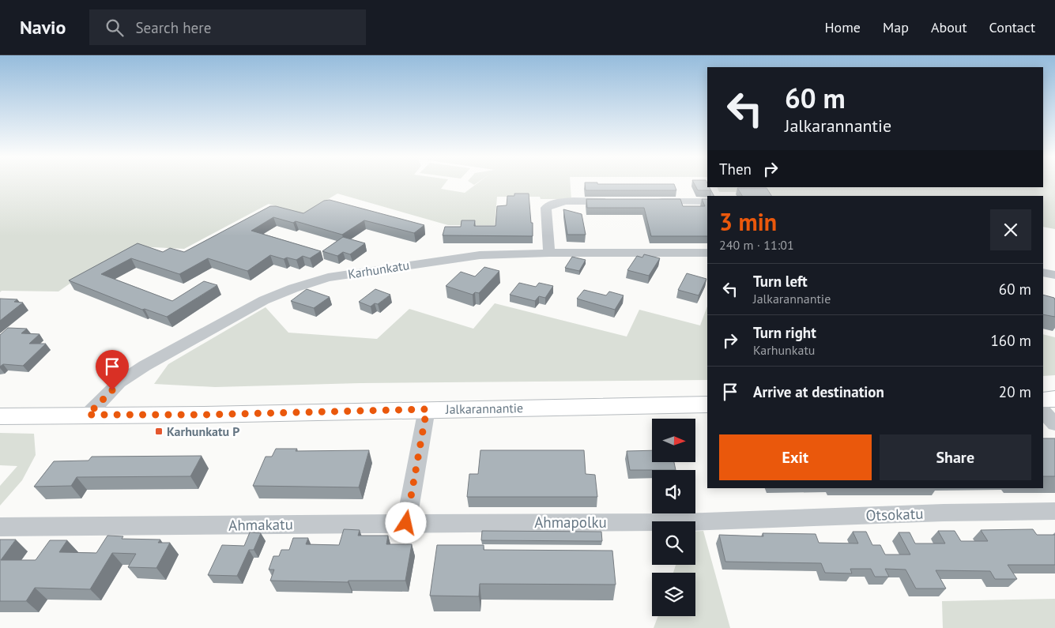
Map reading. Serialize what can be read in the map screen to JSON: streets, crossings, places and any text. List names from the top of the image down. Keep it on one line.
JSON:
{"streets":{"main road":["Jalkarannantie"],"street":["Karhunkatu","Otsokatu","Ahmapolku","Ahmakatu"]},"crossings":[["Karhunkatu","Jalkarannantie"],["Otsokatu","Ahmapolku"],["Ahmapolku","Ahmakatu"]],"places":{"transit":["Karhunkatu P"]},"north":"right","page":{"header":"Navio","search":"Search here","nav":["Home","Map","About","Contact"],"turn":["60 m","Jalkarannantie"],"then":"Then","heading":["3 min","240 m · 11:01"],"list":[{"name":"Turn left","note":"Jalkarannantie","value":"60 m"},{"name":"Turn right","note":"Karhunkatu","value":"160 m"},{"name":"Arrive at destination","value":"20 m"}],"buttons":["Exit","Share"]}}
